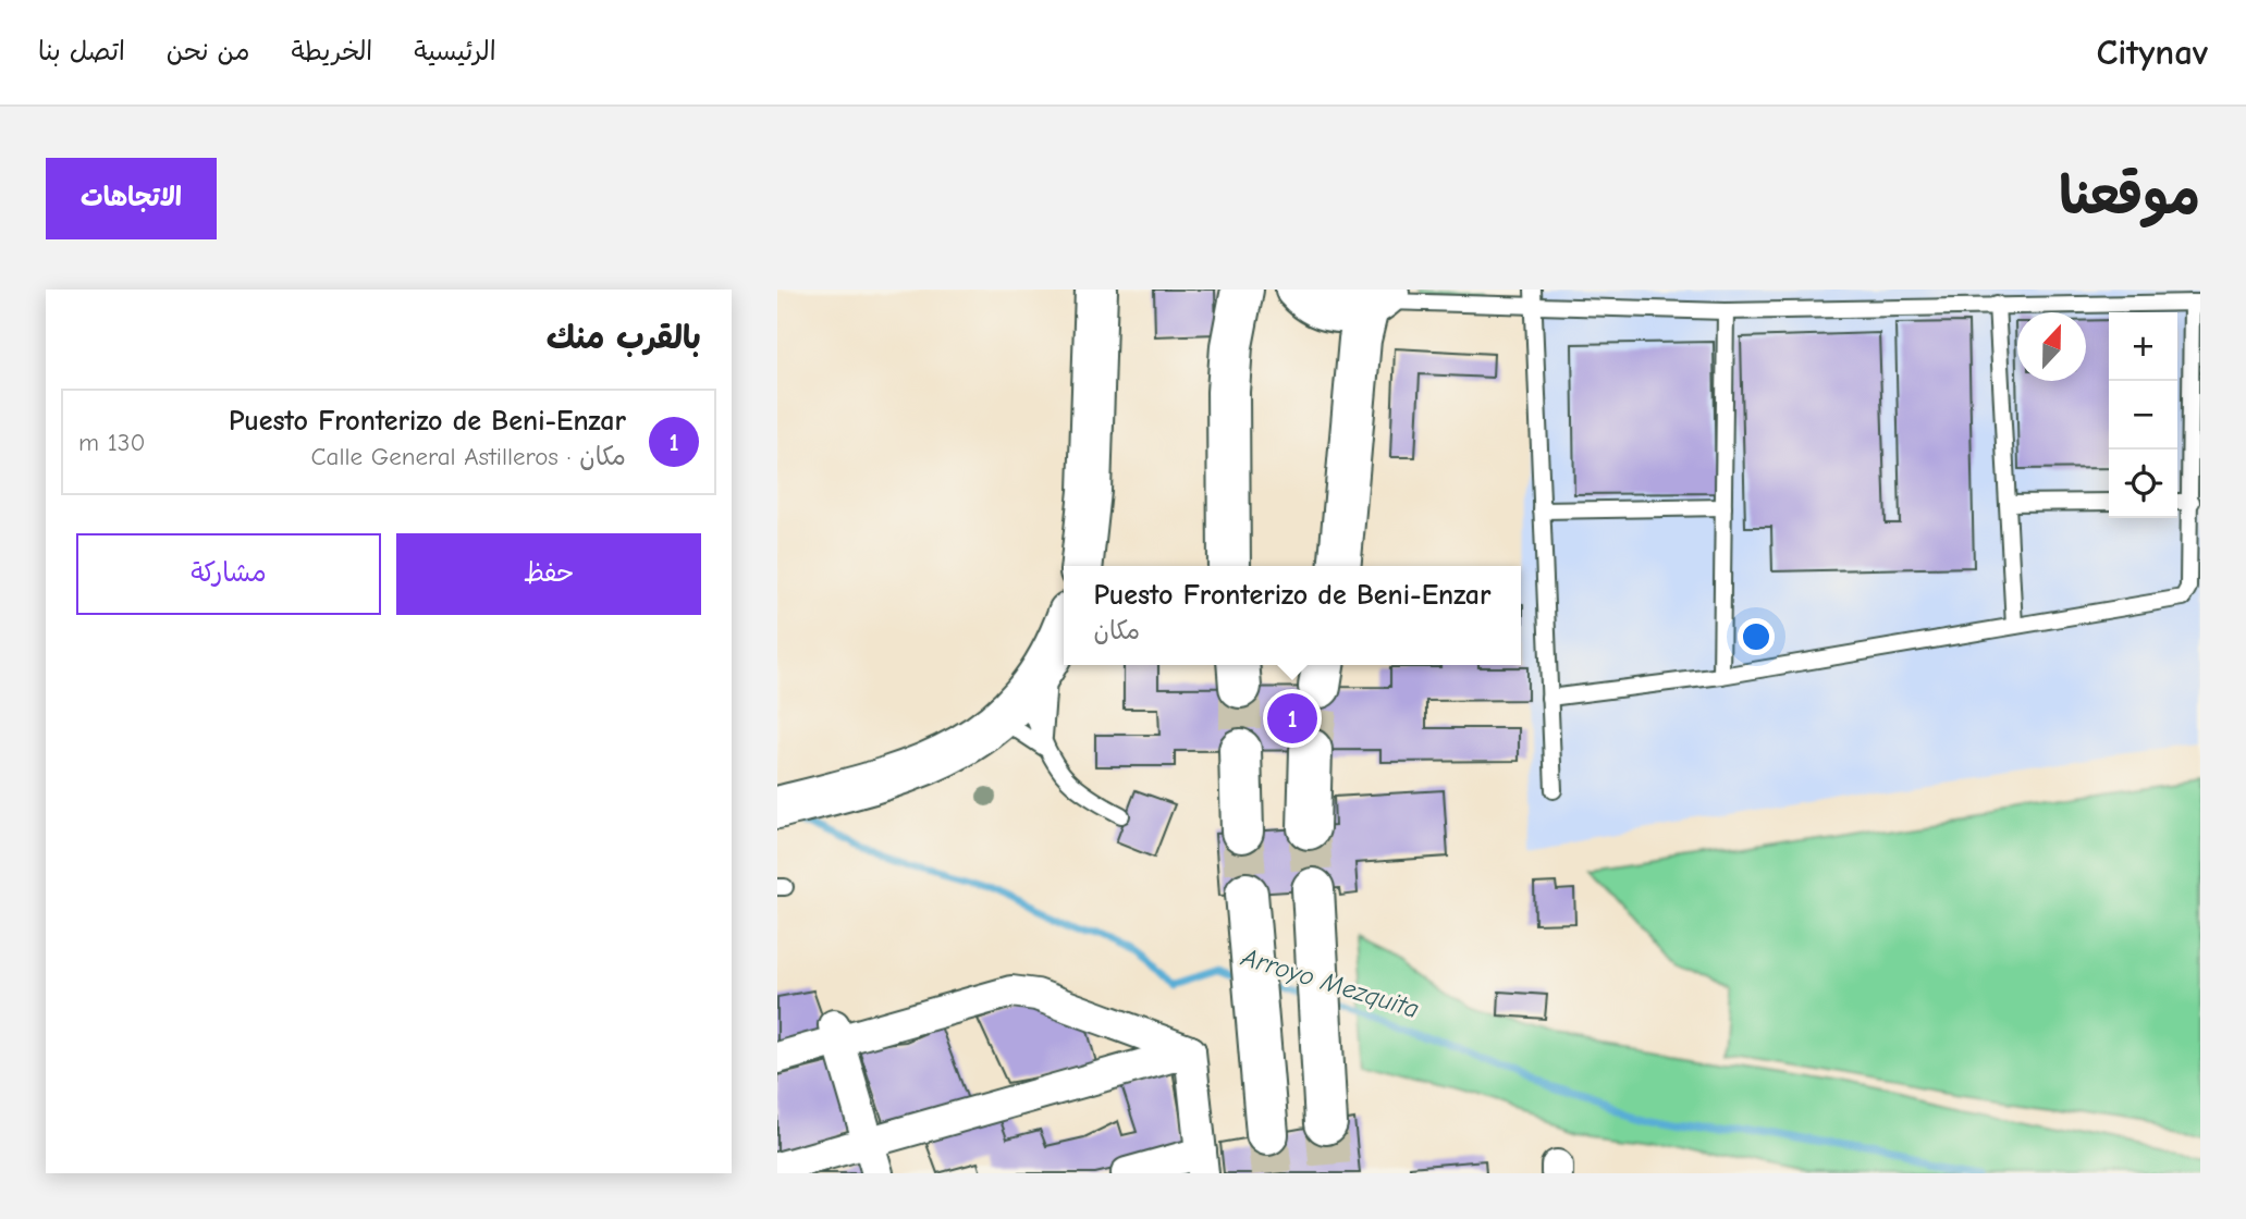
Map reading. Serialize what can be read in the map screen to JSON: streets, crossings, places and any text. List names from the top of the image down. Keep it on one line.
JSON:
{"water":["Arroyo Mezquita"],"north":"top","page":{"header":"Citynav","nav":["الرئيسية","الخريطة","من نحن","اتصل بنا"],"title":"موقعنا","buttons":["الاتجاهات",["حفظ","مشاركة"]],"heading":"بالقرب منك","map_buttons":["+","−"],"list":[{"mark":"1","name":"Puesto Fronterizo de Beni-Enzar","note":"مكان · Calle General Astilleros","value":"130 m"}],"popup":["Puesto Fronterizo de Beni-Enzar","مكان"],"pins":"1"}}
